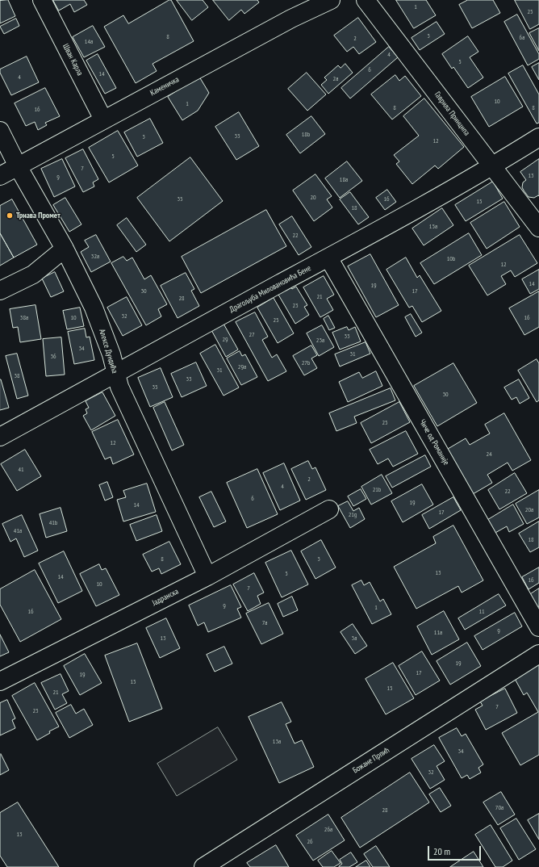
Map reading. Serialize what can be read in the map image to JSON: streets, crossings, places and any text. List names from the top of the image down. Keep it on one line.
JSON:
{"streets":{"street":["Шван Карла","Каменичка","Гаврила Принципа","Драгољуба Миловановића Бене","Алексе Дундића","Чиче од Романије","Јадранска","Божане Прпић"]},"crossings":[["Шван Карла","Каменичка"],["Каменичка","Алексе Дундића"],["Гаврила Принципа","Драгољуба Миловановића Бене"],["Драгољуба Миловановића Бене","Алексе Дундића"],["Драгољуба Миловановића Бене","Чиче од Романије"],["Алексе Дундића","Јадранска"]],"places":["Трнава Промет"],"house_numbers":["1","25","3","8","6a","2","14a","4","5","6","14","4","2a","10","1","8","8","16","18b","33","3","12","5","7","13","9","18a","20","35","16","15","18","15a","22","32a","10b","12","14","19","30","17","21","28","23","32","38a","10","16","25","27","33","29","23a","34","31","36","27b","29a","31","38","33","35","30","25","12","24","41","2","4","21b","22","6","19","14","20a","17","21g","41b","41a","18","8","3","13","5","14","16","10","7","9","1","16","11","7a","9","11a","13","3a","19","17","19","15","15","21","7","23","13a","34","32","70a","28","26a","13","26"],"scale_bar":"20 m"}
